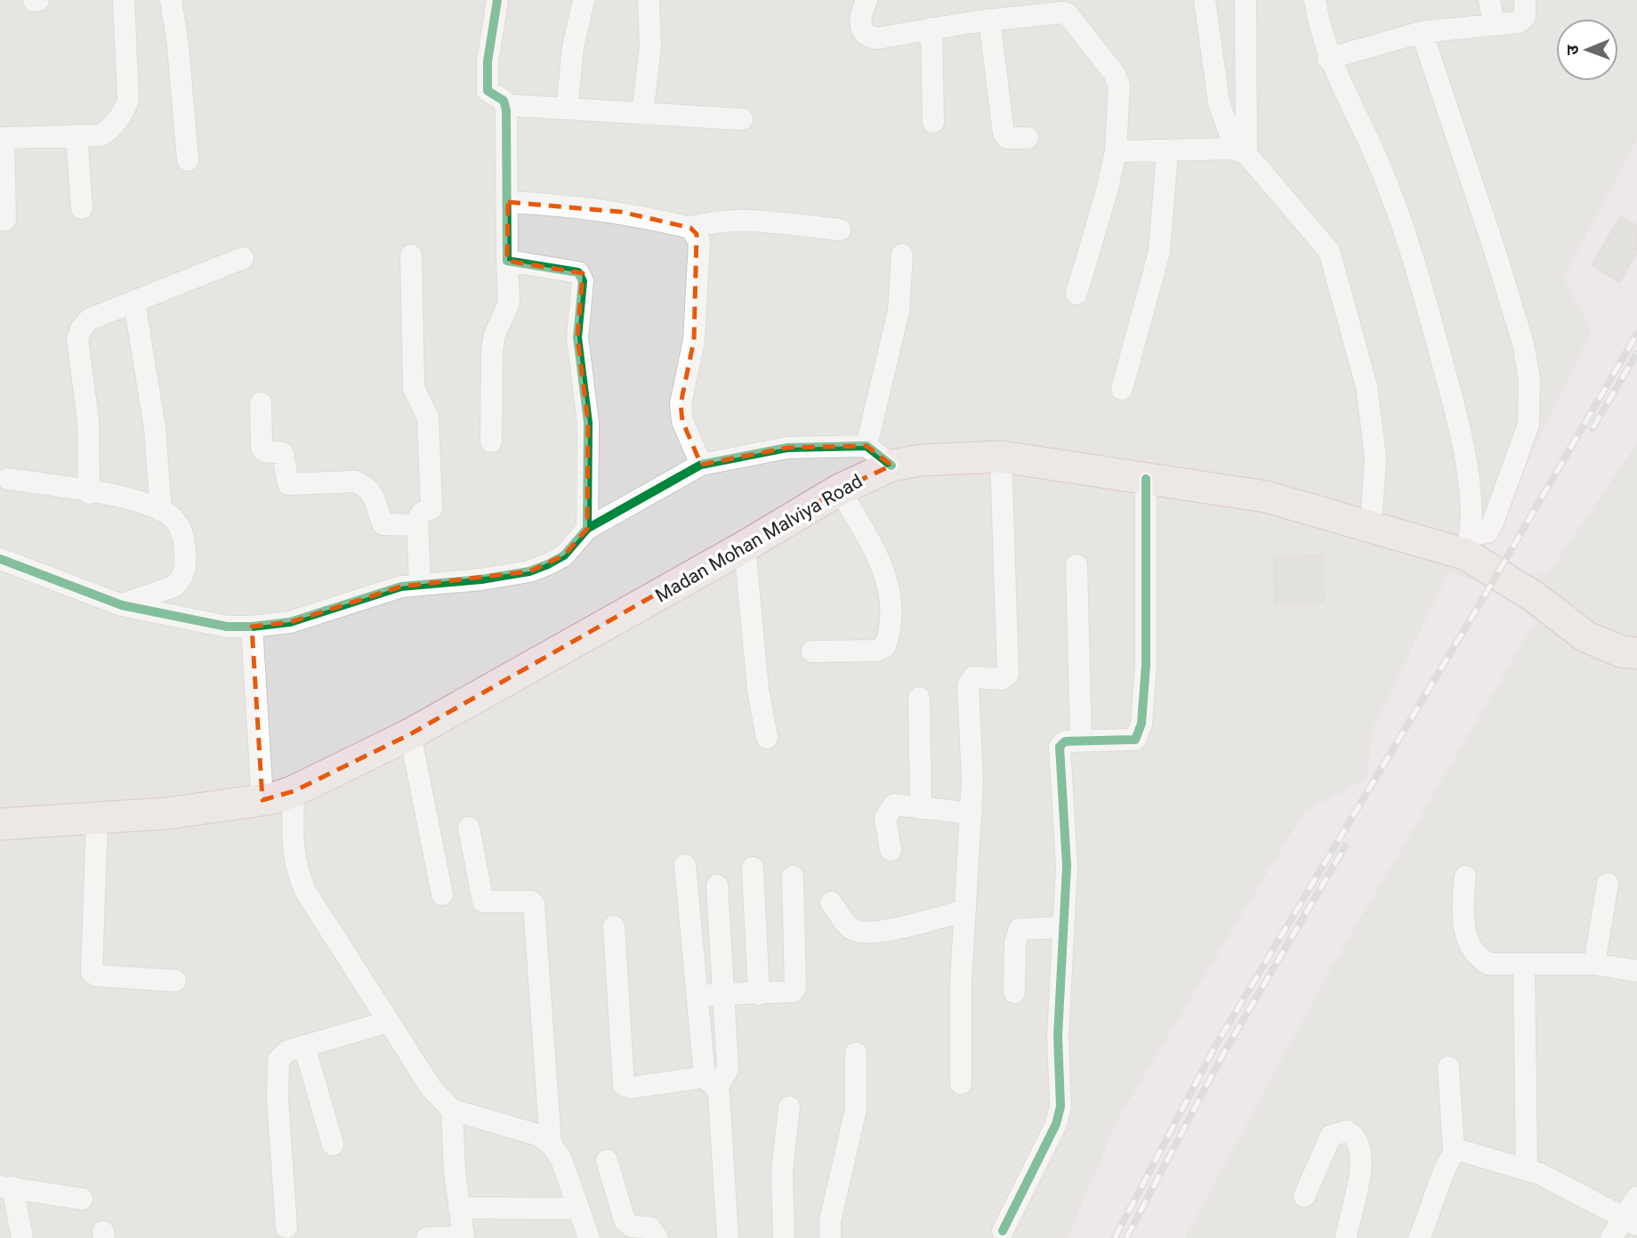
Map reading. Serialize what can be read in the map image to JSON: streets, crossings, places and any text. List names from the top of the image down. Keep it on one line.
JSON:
{"streets":{"highway":["Madan Mohan Malviya Road"]},"north":"left"}
